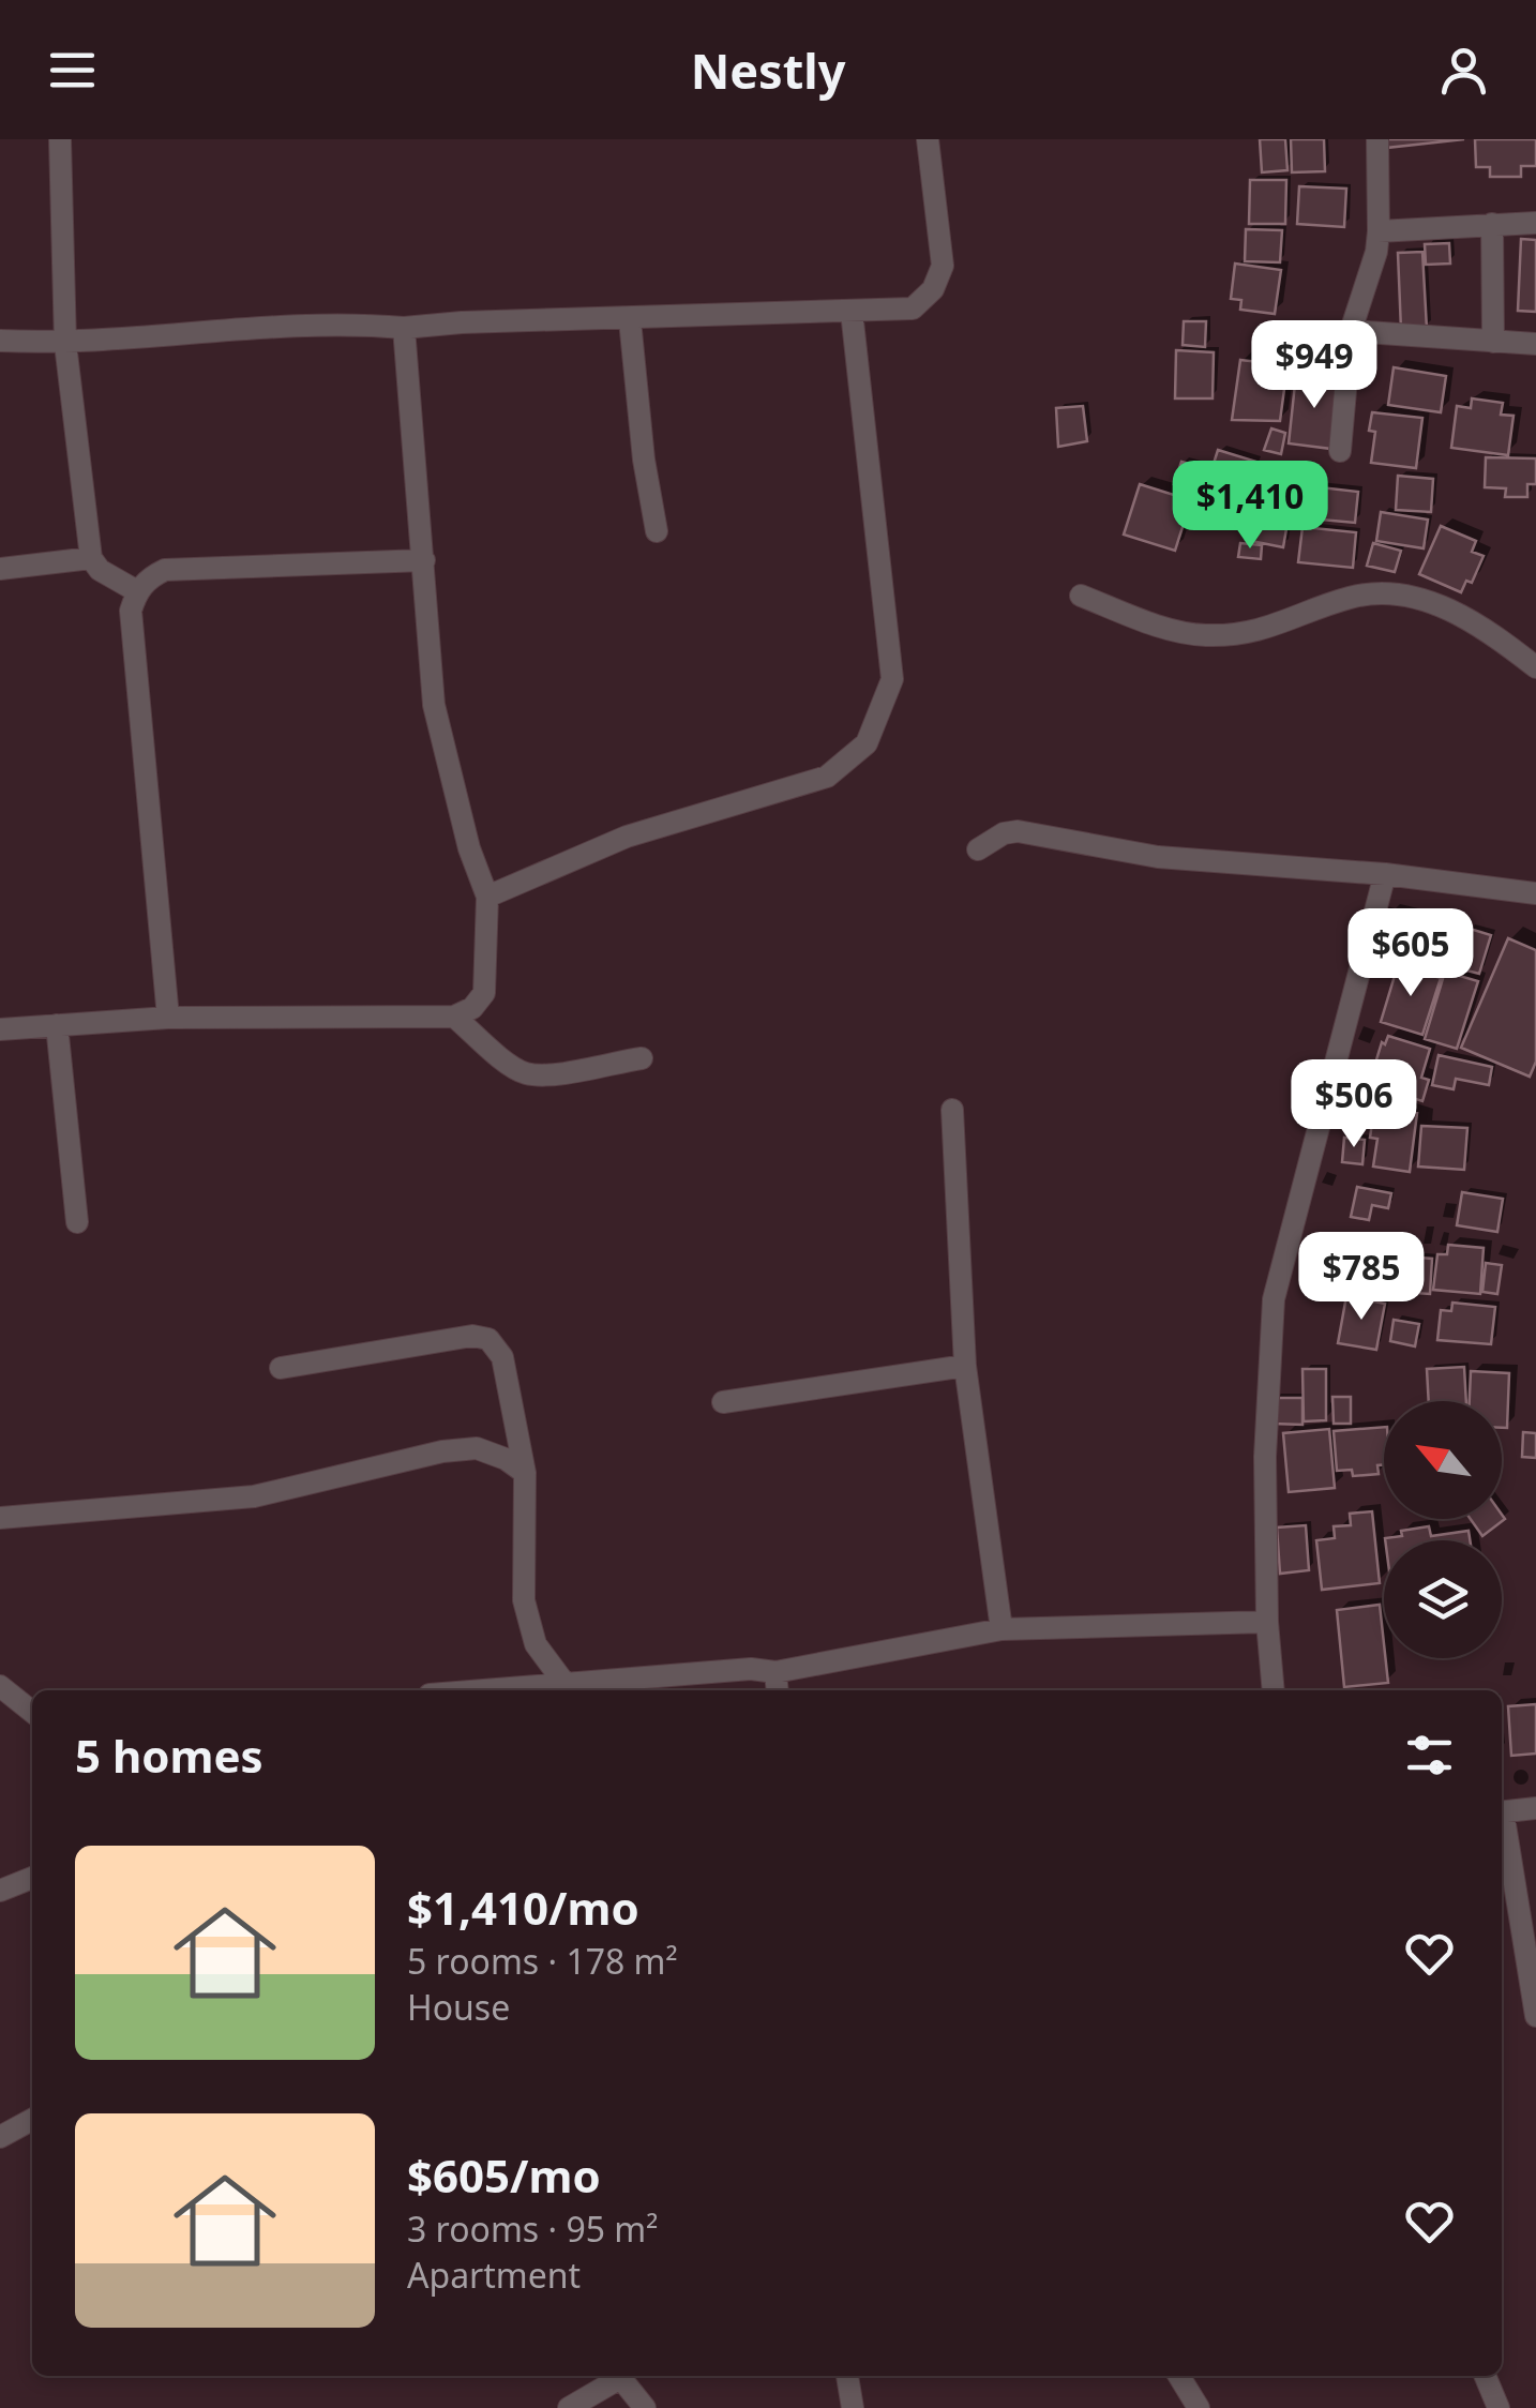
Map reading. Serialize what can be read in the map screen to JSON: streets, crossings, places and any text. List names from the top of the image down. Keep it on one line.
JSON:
{"north":"top left","page":{"header":"Nestly","price":["$949","$1,410","$605","$506","$785"],"heading":"5 homes","list":[{"name":"$1,410/mo","note":"5 rooms · 178 m² · House"},{"name":"$605/mo","note":"3 rooms · 95 m² · Apartment"}]}}
